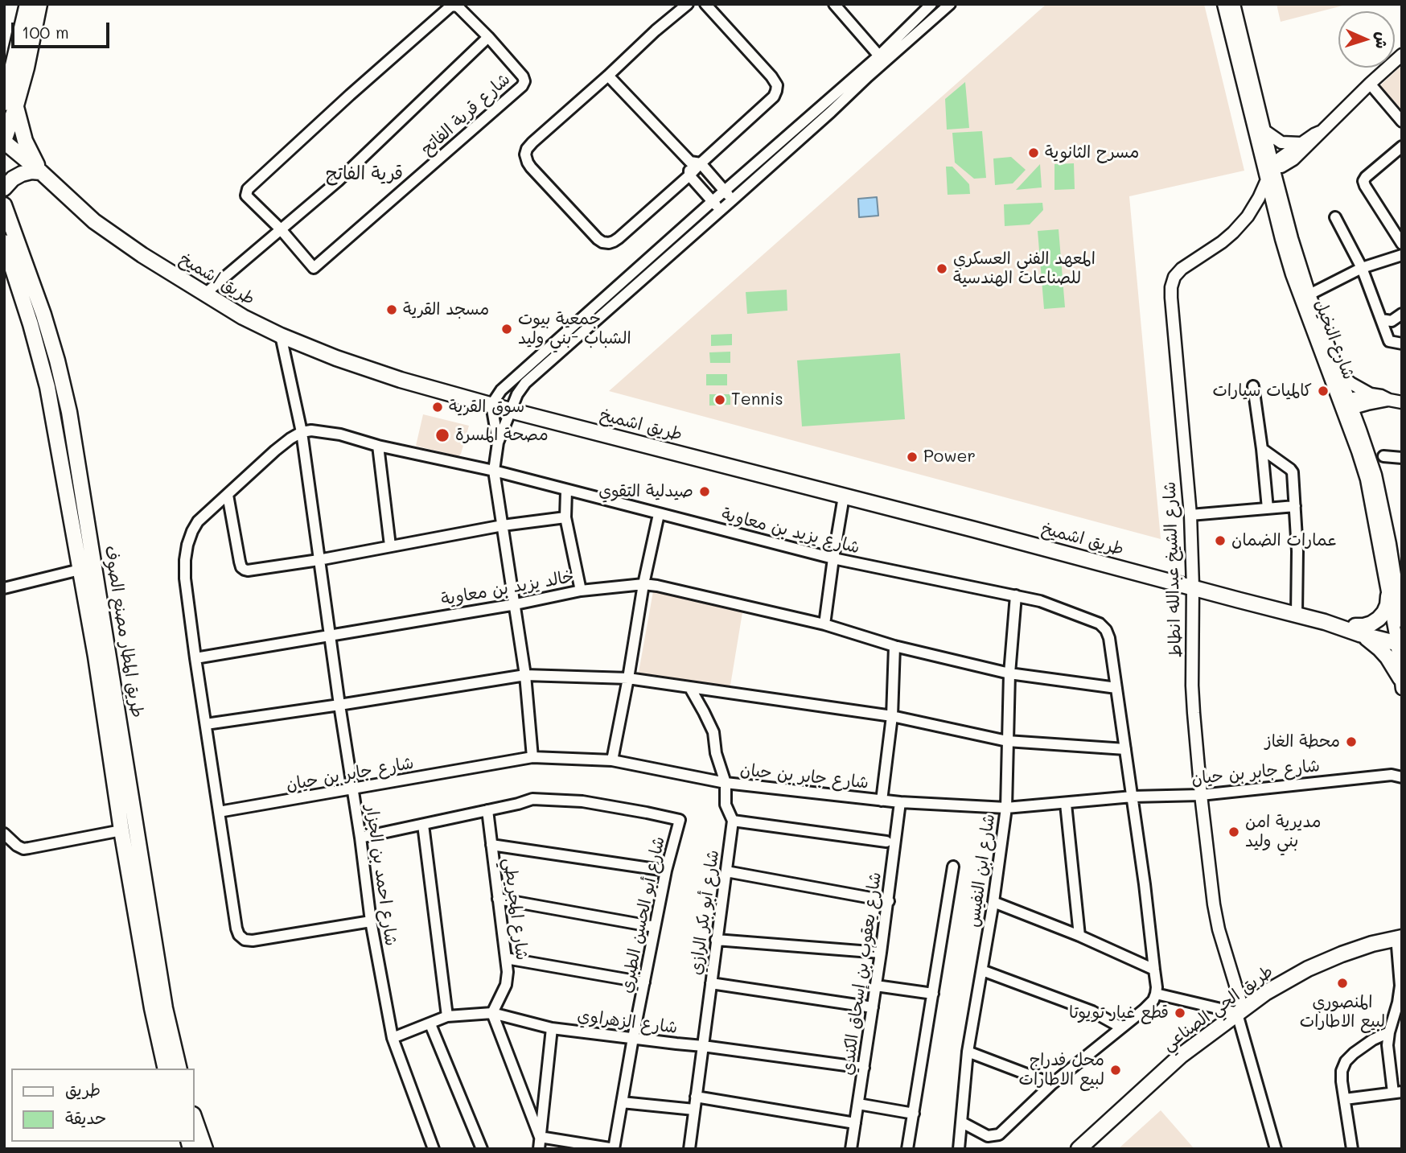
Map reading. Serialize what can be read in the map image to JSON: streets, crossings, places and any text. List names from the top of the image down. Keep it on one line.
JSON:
{"streets":{"highway":["طريق اشميخ","طريق المطار مصنع الصوف","طريق الحي الصناعي"],"main road":["شارع النخيل","شارع الشيخ عبدالله انطاط"],"street":["شارع قرية الفاتح","شارع يزيد بن معاوية","خالد يزيد بن معاوية","شارع جابر بن حيان","شارع ابن النفيس","شارع احمد بن الجزار","شارع المجريطي","شارع أبو بكر الرازي","شارع أبو الحسن الطبري","شارع يعقوب بن إسحاق الكندي","شارع الزهراوي"]},"crossings":[["طريق اشميخ","شارع الشيخ عبدالله انطاط"],["طريق اشميخ","شارع احمد بن الجزار"],["شارع النخيل","شارع الشيخ عبدالله انطاط"],["شارع يزيد بن معاوية","خالد يزيد بن معاوية"],["شارع يزيد بن معاوية","شارع جابر بن حيان"],["شارع يزيد بن معاوية","شارع ابن النفيس"],["شارع يزيد بن معاوية","شارع احمد بن الجزار"],["شارع الشيخ عبدالله انطاط","شارع جابر بن حيان"],["شارع الشيخ عبدالله انطاط","طريق الحي الصناعي"],["خالد يزيد بن معاوية","شارع ابن النفيس"],["خالد يزيد بن معاوية","شارع احمد بن الجزار"],["شارع جابر بن حيان","شارع ابن النفيس"],["شارع جابر بن حيان","شارع احمد بن الجزار"],["شارع جابر بن حيان","شارع أبو بكر الرازي"],["شارع جابر بن حيان","شارع يعقوب بن إسحاق الكندي"],["شارع احمد بن الجزار","شارع الزهراوي"],["شارع المجريطي","شارع أبو الحسن الطبري"],["شارع المجريطي","شارع الزهراوي"],["شارع أبو بكر الرازي","شارع الزهراوي"],["شارع أبو الحسن الطبري","شارع الزهراوي"],["شارع يعقوب بن إسحاق الكندي","شارع الزهراوي"]],"districts":["قرية الفاتح"],"places":["مسرح الثانوية","المعهد الفني العسكري للصناعات الهندسية","مسجد القرية","جمعية بيوت الشباب -بني وليد","كالميات سيارات","Tennis","سوق القرية","مصحة المسرة","Power","صيدلية التقوي","عمارات الضمان","محطة الغاز","مديرية امن بني وليد","المنصوري لبيع الاطارات","قطع غيار تويوتا","محل فدراج لبيع الاطارات"],"legend":["طريق","حديقة"],"scale_bar":"100 m","north":"right"}
